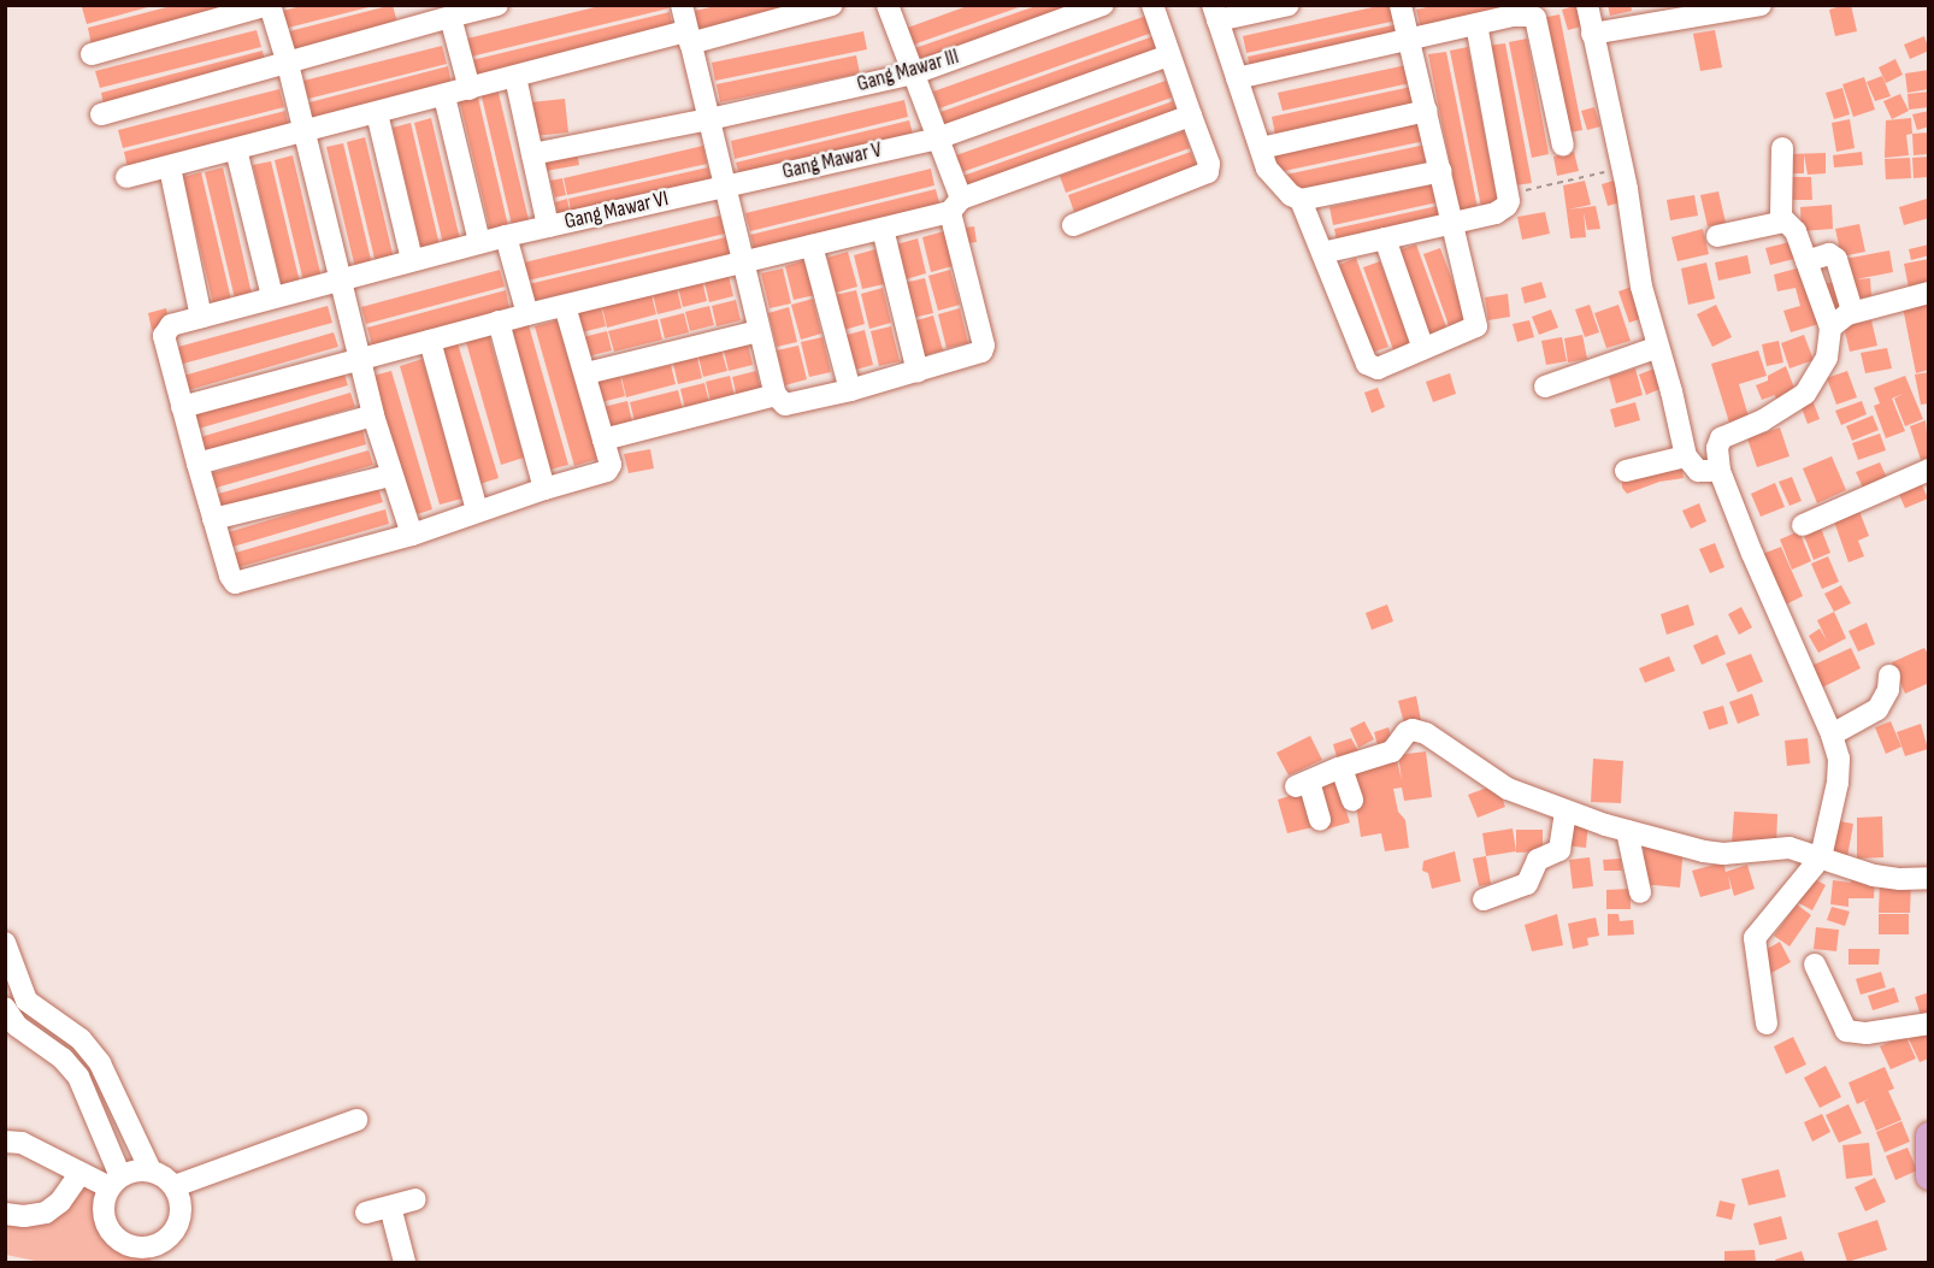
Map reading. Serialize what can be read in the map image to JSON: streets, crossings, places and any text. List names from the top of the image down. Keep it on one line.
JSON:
{"streets":{"street":["Gang Mawar III","Gang Mawar V","Gang Mawar VI"]},"crossings":[["Gang Mawar V","Gang Mawar VI"]]}
